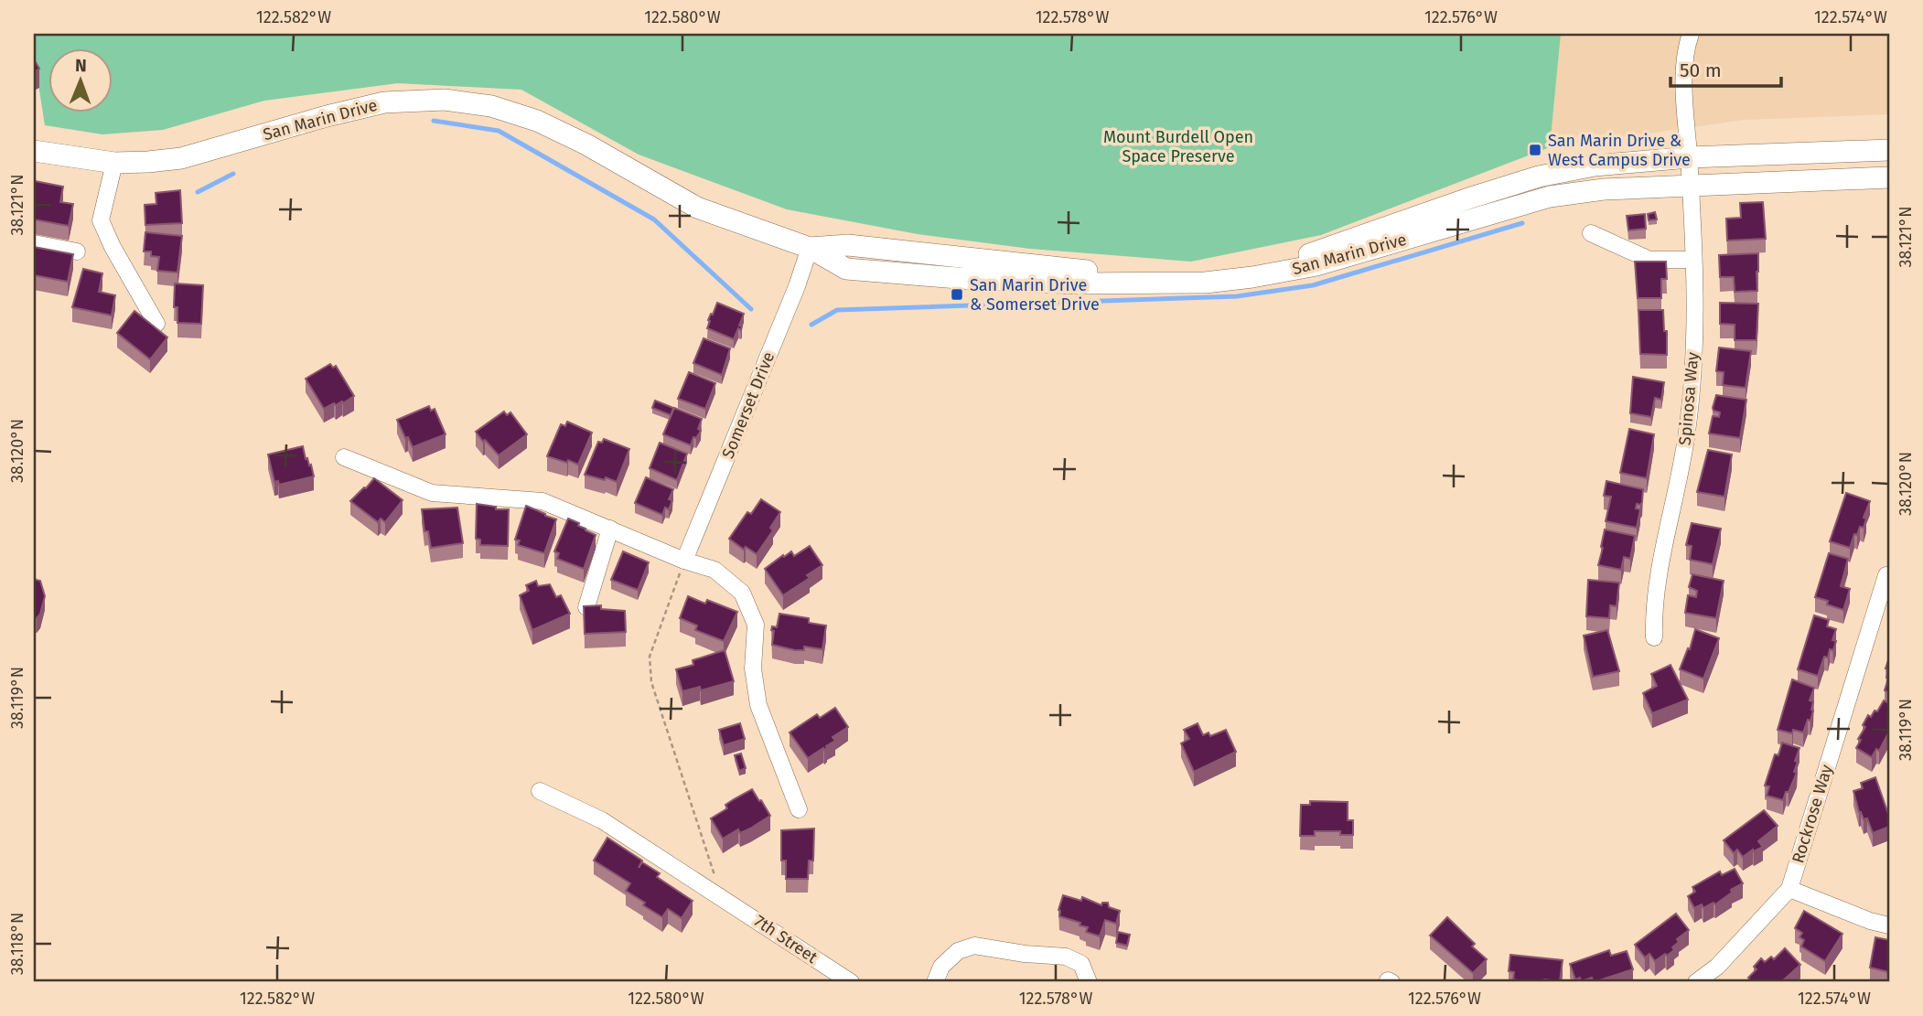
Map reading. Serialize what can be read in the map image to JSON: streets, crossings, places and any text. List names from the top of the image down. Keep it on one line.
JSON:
{"streets":{"main road":["San Marin Drive"],"street":["Spinosa Way","Somerset Drive","Rockrose Way","7th Street"]},"crossings":[["San Marin Drive","Spinosa Way"],["San Marin Drive","Somerset Drive"]],"parks":["Mount Burdell Open Space Preserve"],"places":{"transit":["San Marin Drive & West Campus Drive","San Marin Drive & Somerset Drive"]},"scale_bar":"50 m","north":"top","coordinates":["122.582°W","122.580°W","122.578°W","122.576°W","122.574°W","38.121°N","38.120°N","38.119°N","38.118°N"]}
